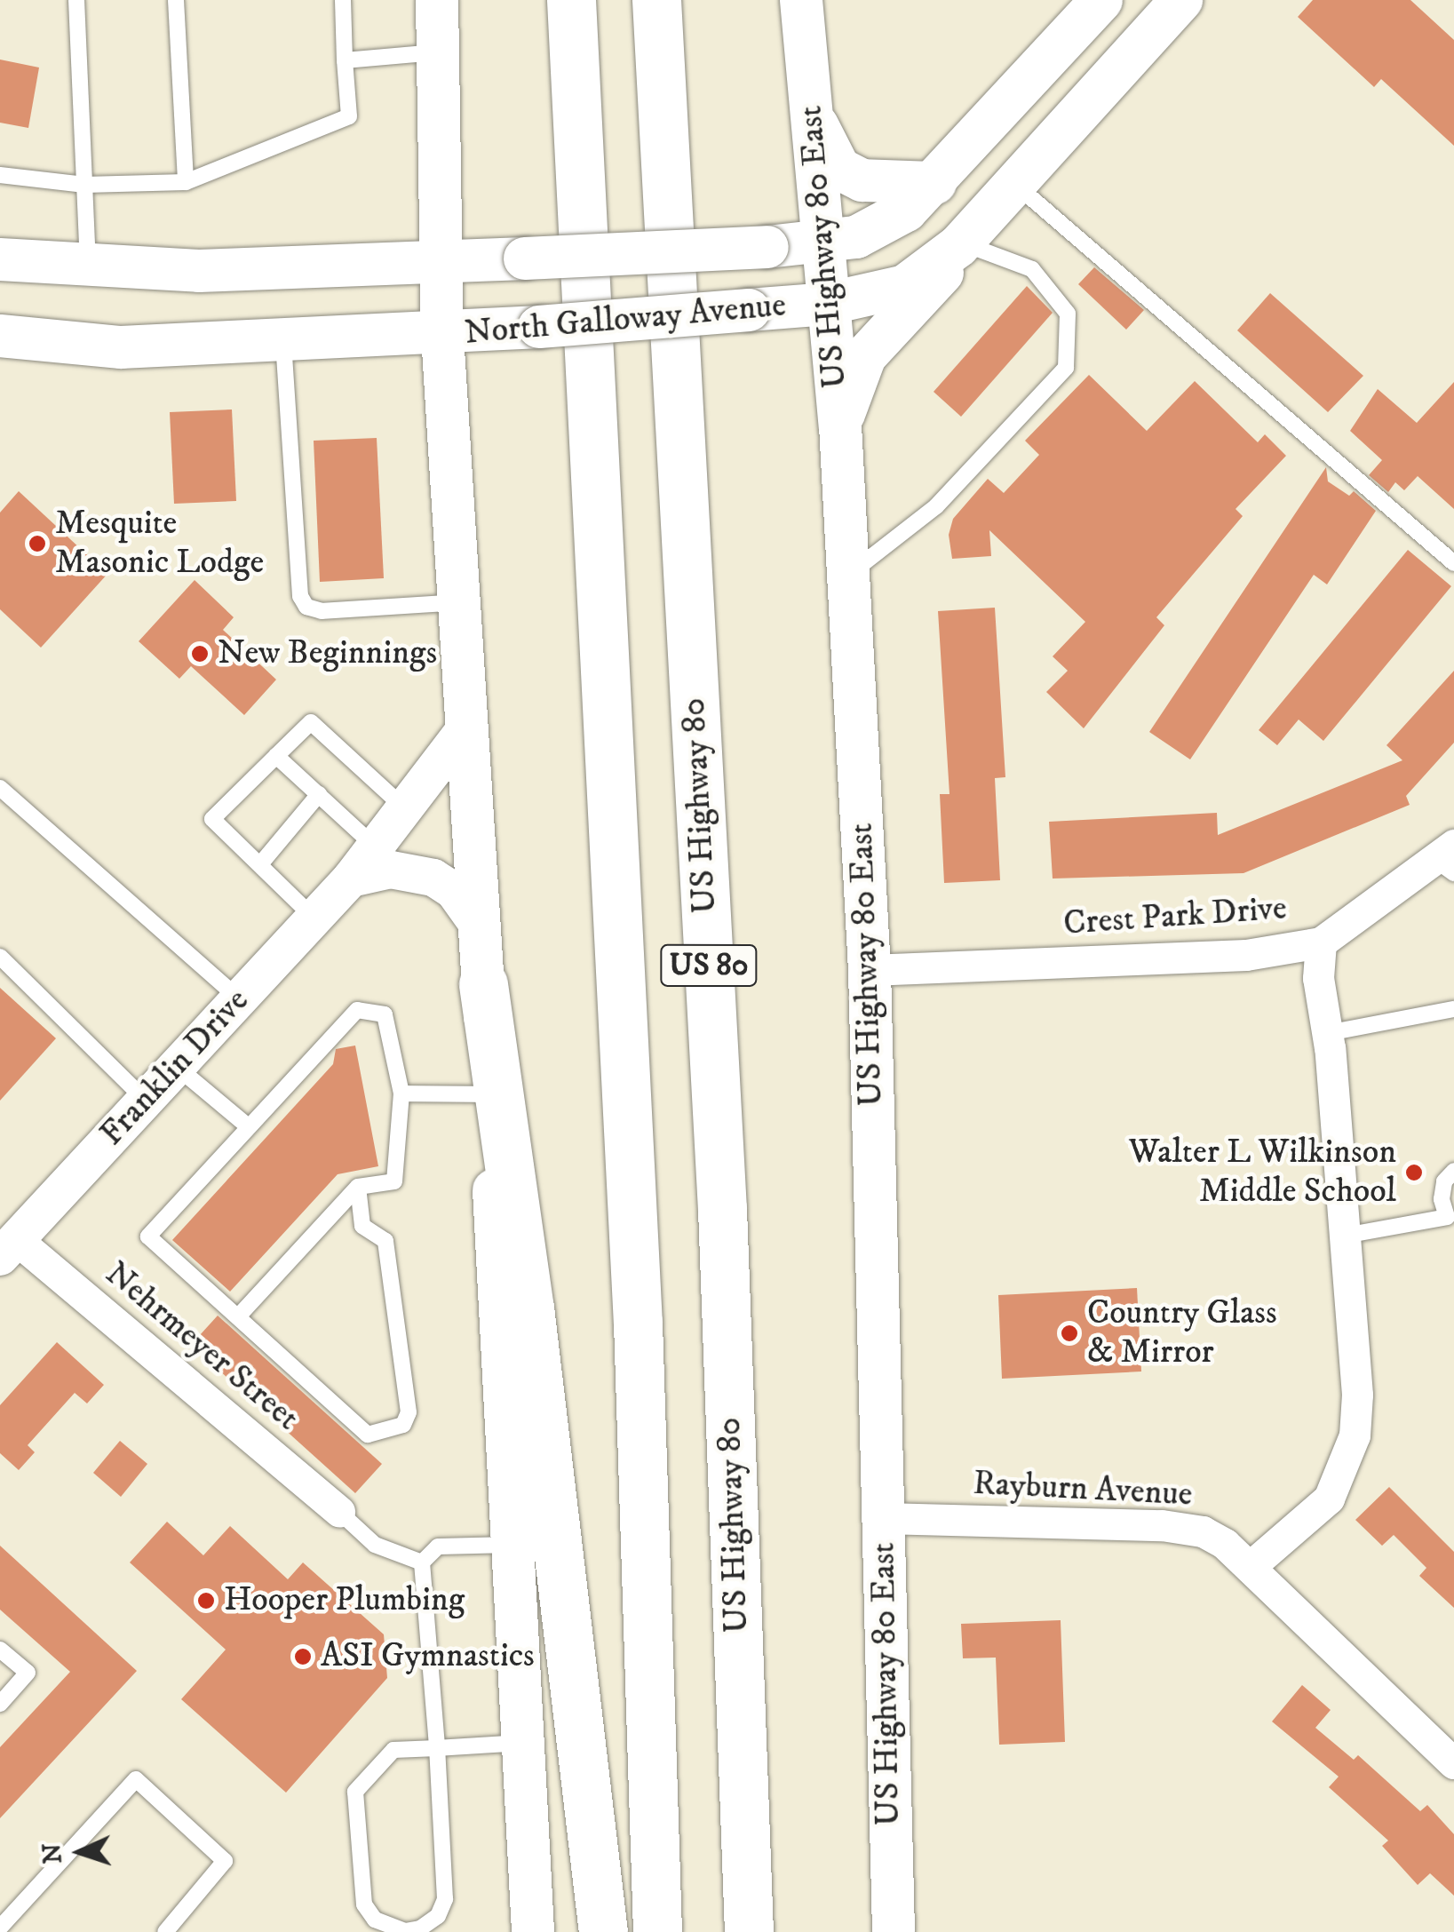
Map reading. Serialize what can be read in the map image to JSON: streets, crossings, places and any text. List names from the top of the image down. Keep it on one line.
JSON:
{"streets":{"highway":["US Highway 80","US 80"],"main road":["US Highway 80 East","North Galloway Avenue"],"street":["Crest Park Drive","Franklin Drive","Nehrmeyer Street","Rayburn Avenue"]},"crossings":[["US Highway 80 East","North Galloway Avenue"],["US Highway 80 East","Crest Park Drive"],["US Highway 80 East","Rayburn Avenue"],["Franklin Drive","Nehrmeyer Street"]],"places":["Mesquite Masonic Lodge","New Beginnings","Walter L Wilkinson Middle School","Country Glass & Mirror","Hooper Plumbing","ASI Gymnastics"],"north":"left"}
